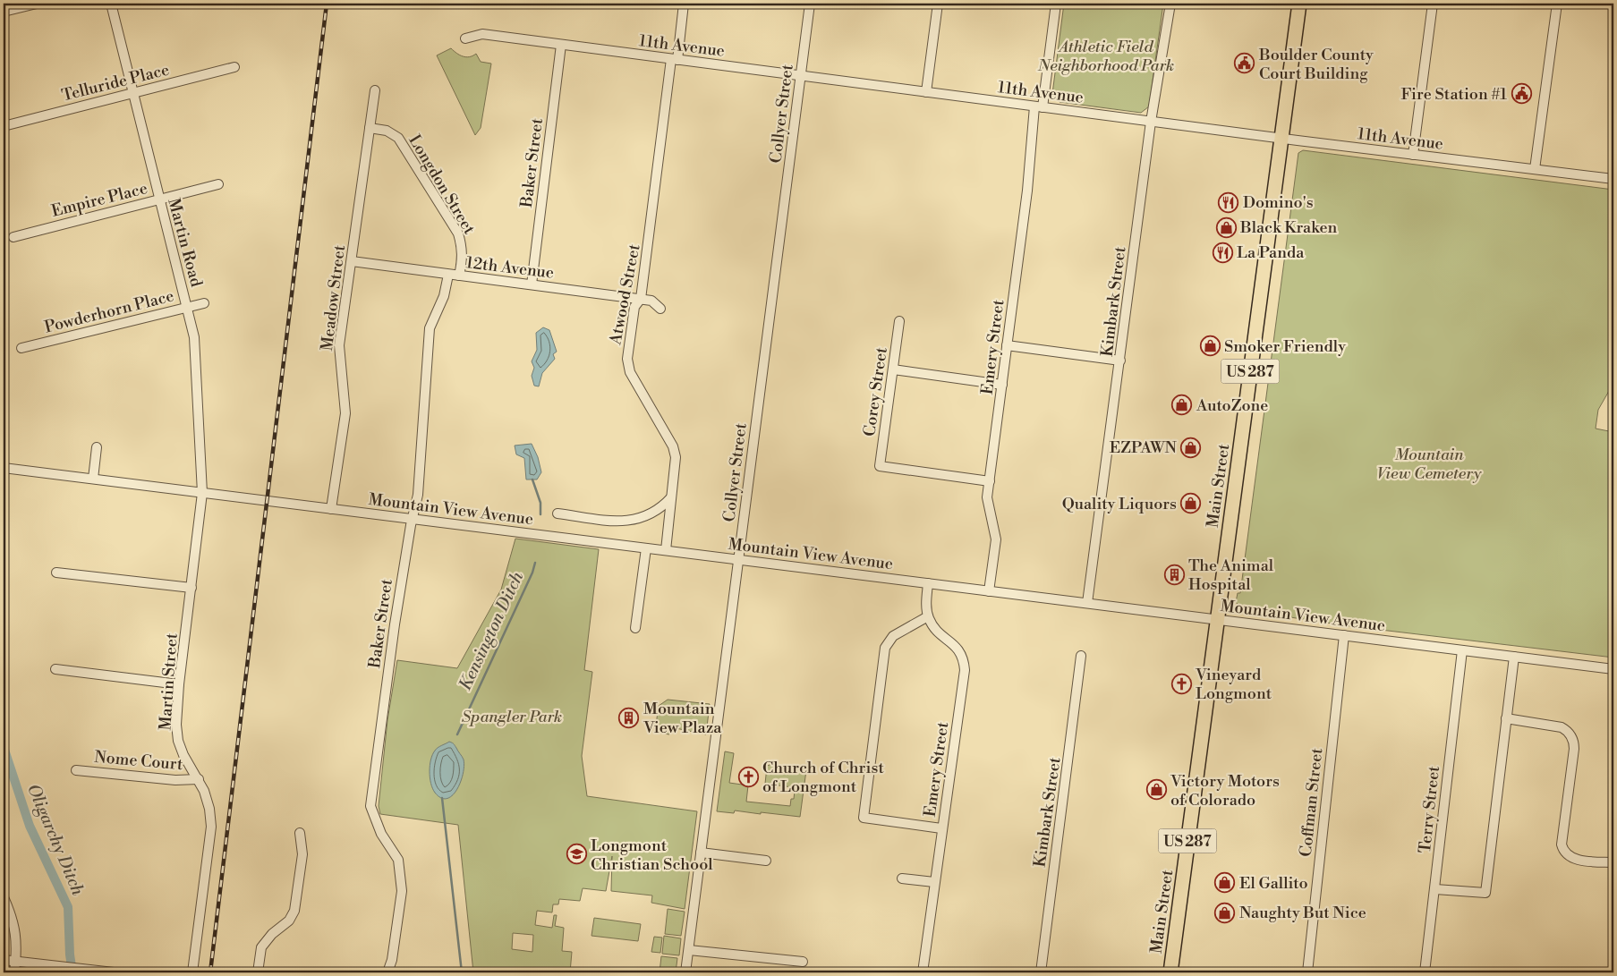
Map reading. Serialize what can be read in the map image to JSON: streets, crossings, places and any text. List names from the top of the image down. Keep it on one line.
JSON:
{"streets":{"highway":["US 287","Main Street"],"street":["11th Avenue","Telluride Place","Collyer Street","Baker Street","Longdon Street","Empire Place","Martin Road","12th Avenue","Atwood Street","Meadow Street","Kimbark Street","Powderhorn Place","Emery Street","Corey Street","Mountain View Avenue","Martin Street","Nome Court","Coffman Street","Terry Street"]},"crossings":[["11th Avenue","Collyer Street"],["11th Avenue","Baker Street"],["11th Avenue","Atwood Street"],["11th Avenue","Kimbark Street"],["11th Avenue","Emery Street"],["11th Avenue","Main Street"],["Telluride Place","Martin Road"],["Collyer Street","Mountain View Avenue"],["Baker Street","12th Avenue"],["Baker Street","Mountain View Avenue"],["Longdon Street","12th Avenue"],["Longdon Street","Meadow Street"],["Empire Place","Martin Road"],["Martin Road","Powderhorn Place"],["Martin Road","Mountain View Avenue"],["Martin Road","Martin Street"],["12th Avenue","Atwood Street"],["12th Avenue","Meadow Street"],["Atwood Street","Mountain View Avenue"],["Meadow Street","Mountain View Avenue"],["Kimbark Street","Mountain View Avenue"],["Emery Street","Corey Street"],["Emery Street","Mountain View Avenue"],["Main Street","Mountain View Avenue"],["Mountain View Avenue","Martin Street"],["Mountain View Avenue","Coffman Street"],["Mountain View Avenue","Terry Street"],["Martin Street","Nome Court"]],"water":["Kensington Ditch","Oligarchy Ditch"],"parks":["Athletic Field Neighborhood Park","Mountain View Cemetery","Spangler Park"],"places":{"public building":["Boulder County Court Building","Fire Station #1"],"restaurant":["Domino's","La Panda"],"shop":["Black Kraken","Smoker Friendly","AutoZone","EZPAWN","Quality Liquors","Victory Motors of Colorado","El Gallito","Naughty But Nice"],"building":["The Animal Hospital","Mountain View Plaza"],"church":["Vineyard Longmont","Church of Christ of Longmont"],"school or university":["Longmont Christian School"]}}
